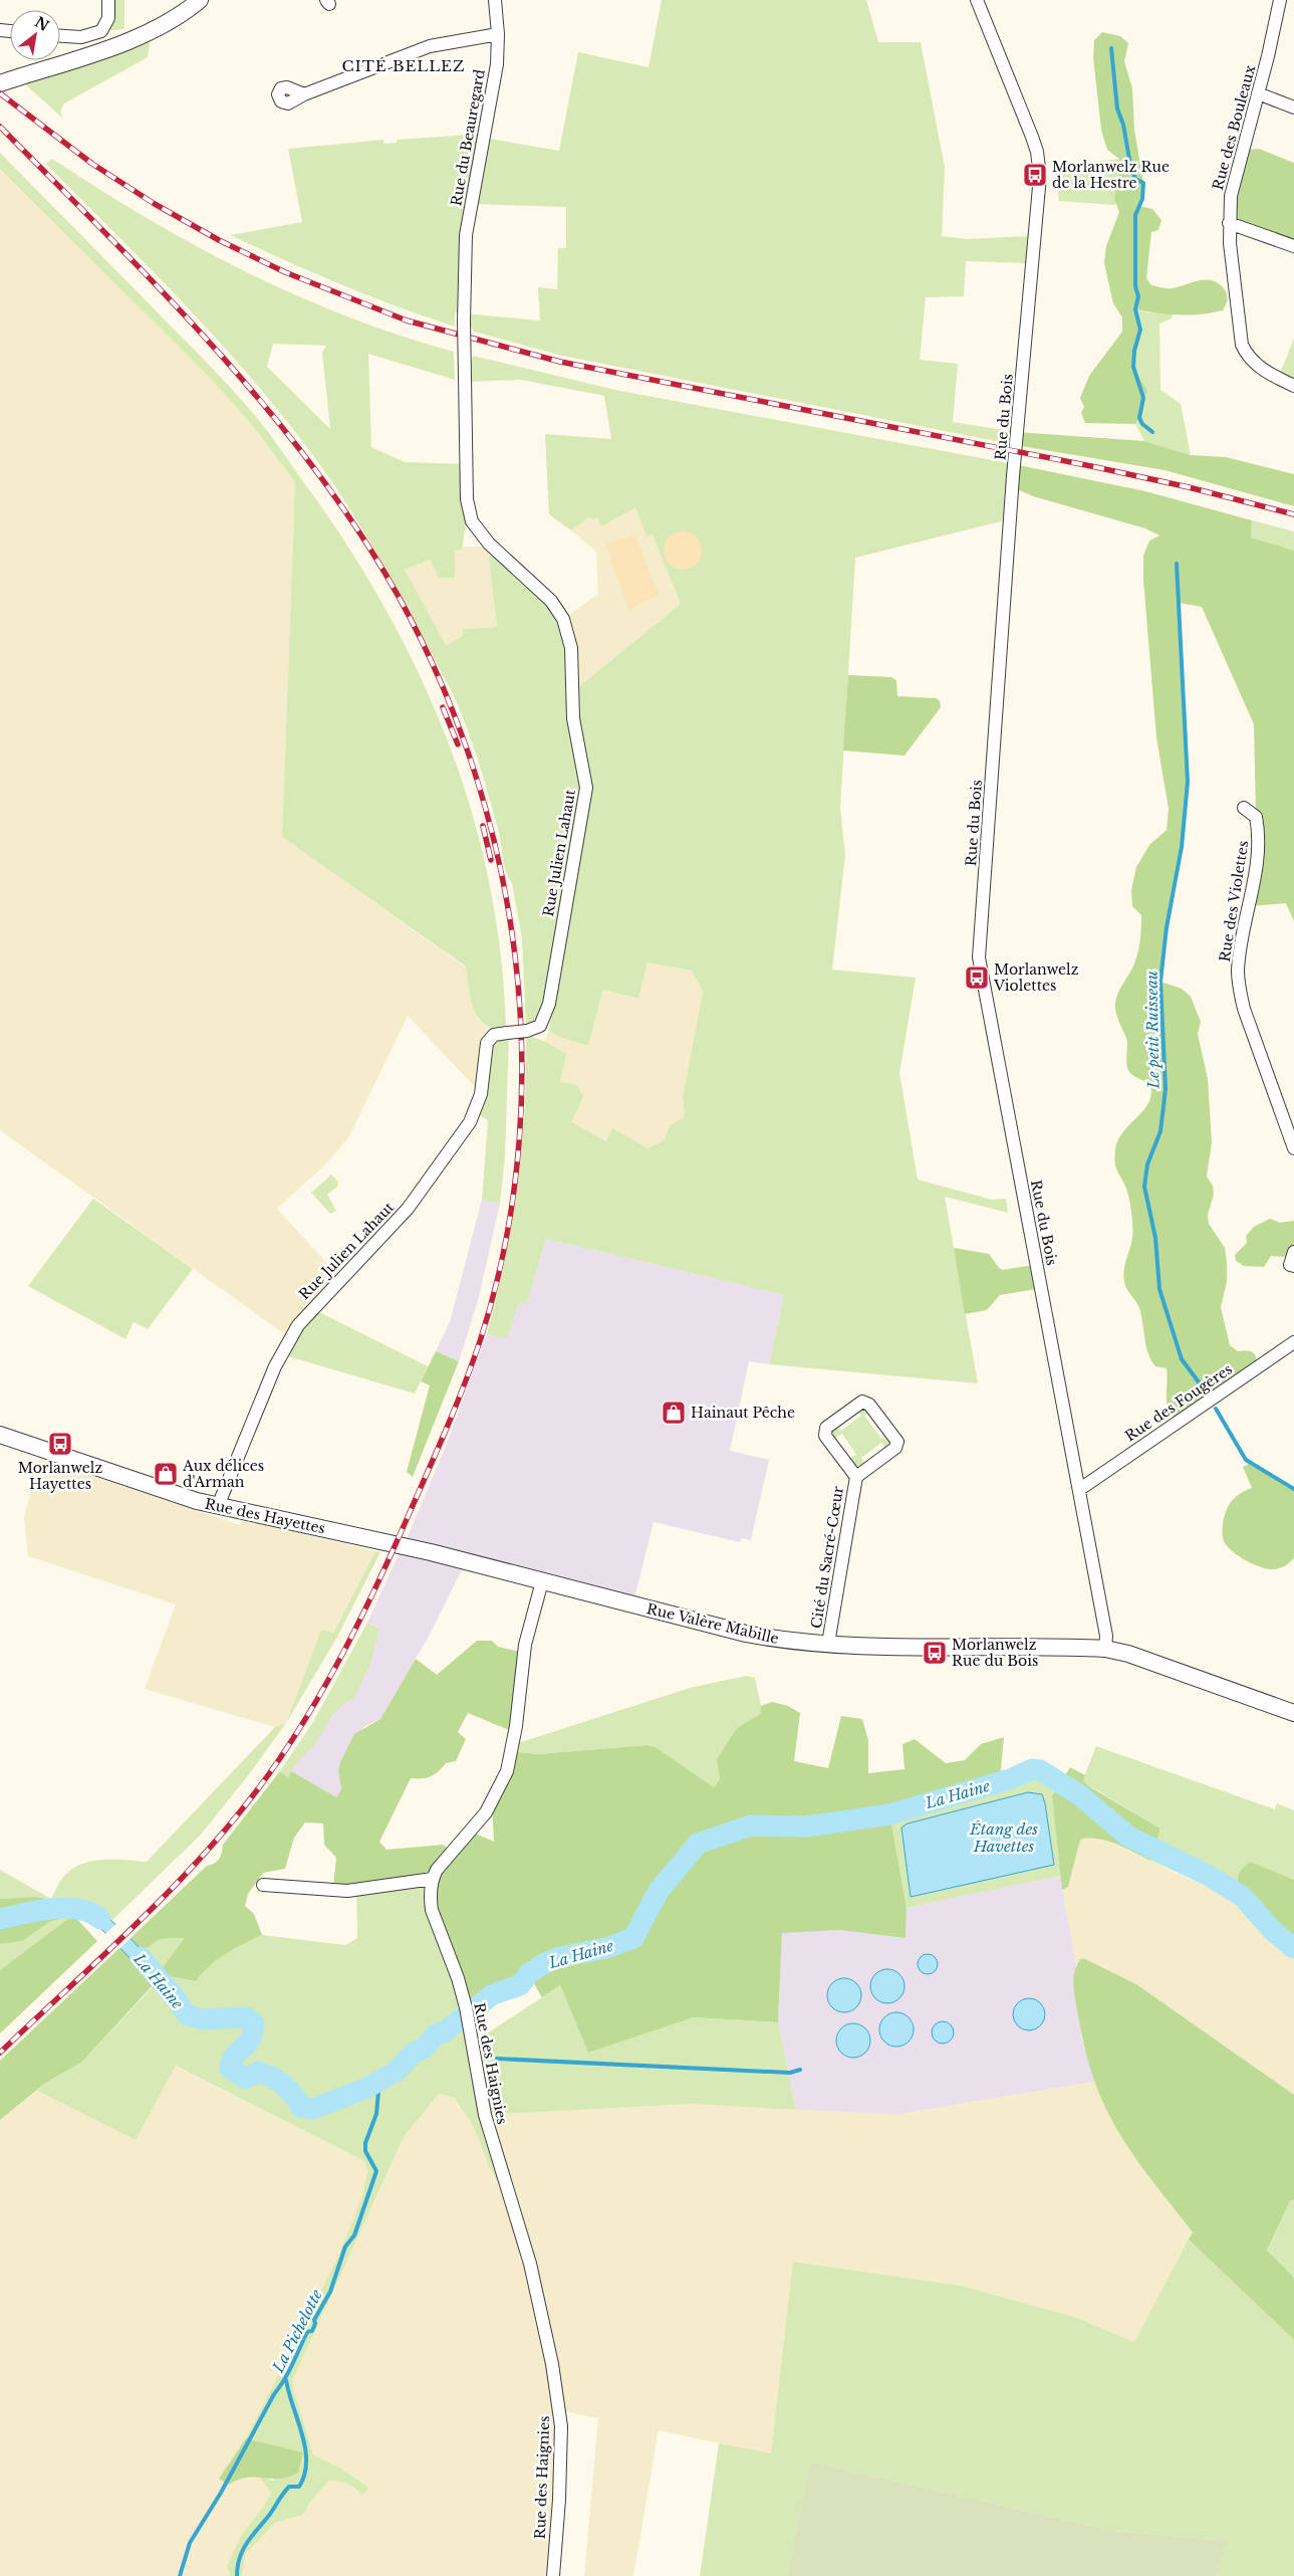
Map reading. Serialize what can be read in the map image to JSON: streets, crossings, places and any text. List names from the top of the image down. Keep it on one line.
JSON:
{"streets":{"street":["Rue des Bouleaux","Rue du Beauregard","Rue du Bois","Rue Julien Lahaut","Rue des Violettes","Rue des Fougères","Rue des Hayettes","Cité du Sacré-Cœur","Rue Valère Mabille","Rue des Haignies"]},"crossings":[["Rue du Beauregard","Rue Julien Lahaut"],["Rue du Bois","Rue des Fougères"],["Rue du Bois","Rue Valère Mabille"],["Rue Julien Lahaut","Rue des Hayettes"],["Rue des Hayettes","Rue Valère Mabille"],["Cité du Sacré-Cœur","Rue Valère Mabille"]],"districts":["CITÉ BELLEZ"],"water":["Le petit Ruisseau","La Haine","Étang des Havettes","La Pichelotte"],"places":{"bus stop":["Morlanwelz Rue de la Hestre","Morlanwelz Violettes","Morlanwelz Hayettes","Morlanwelz Rue du Bois"],"shop":["Hainaut Pêche","Aux délices d'Arman"]},"north":"top right"}
